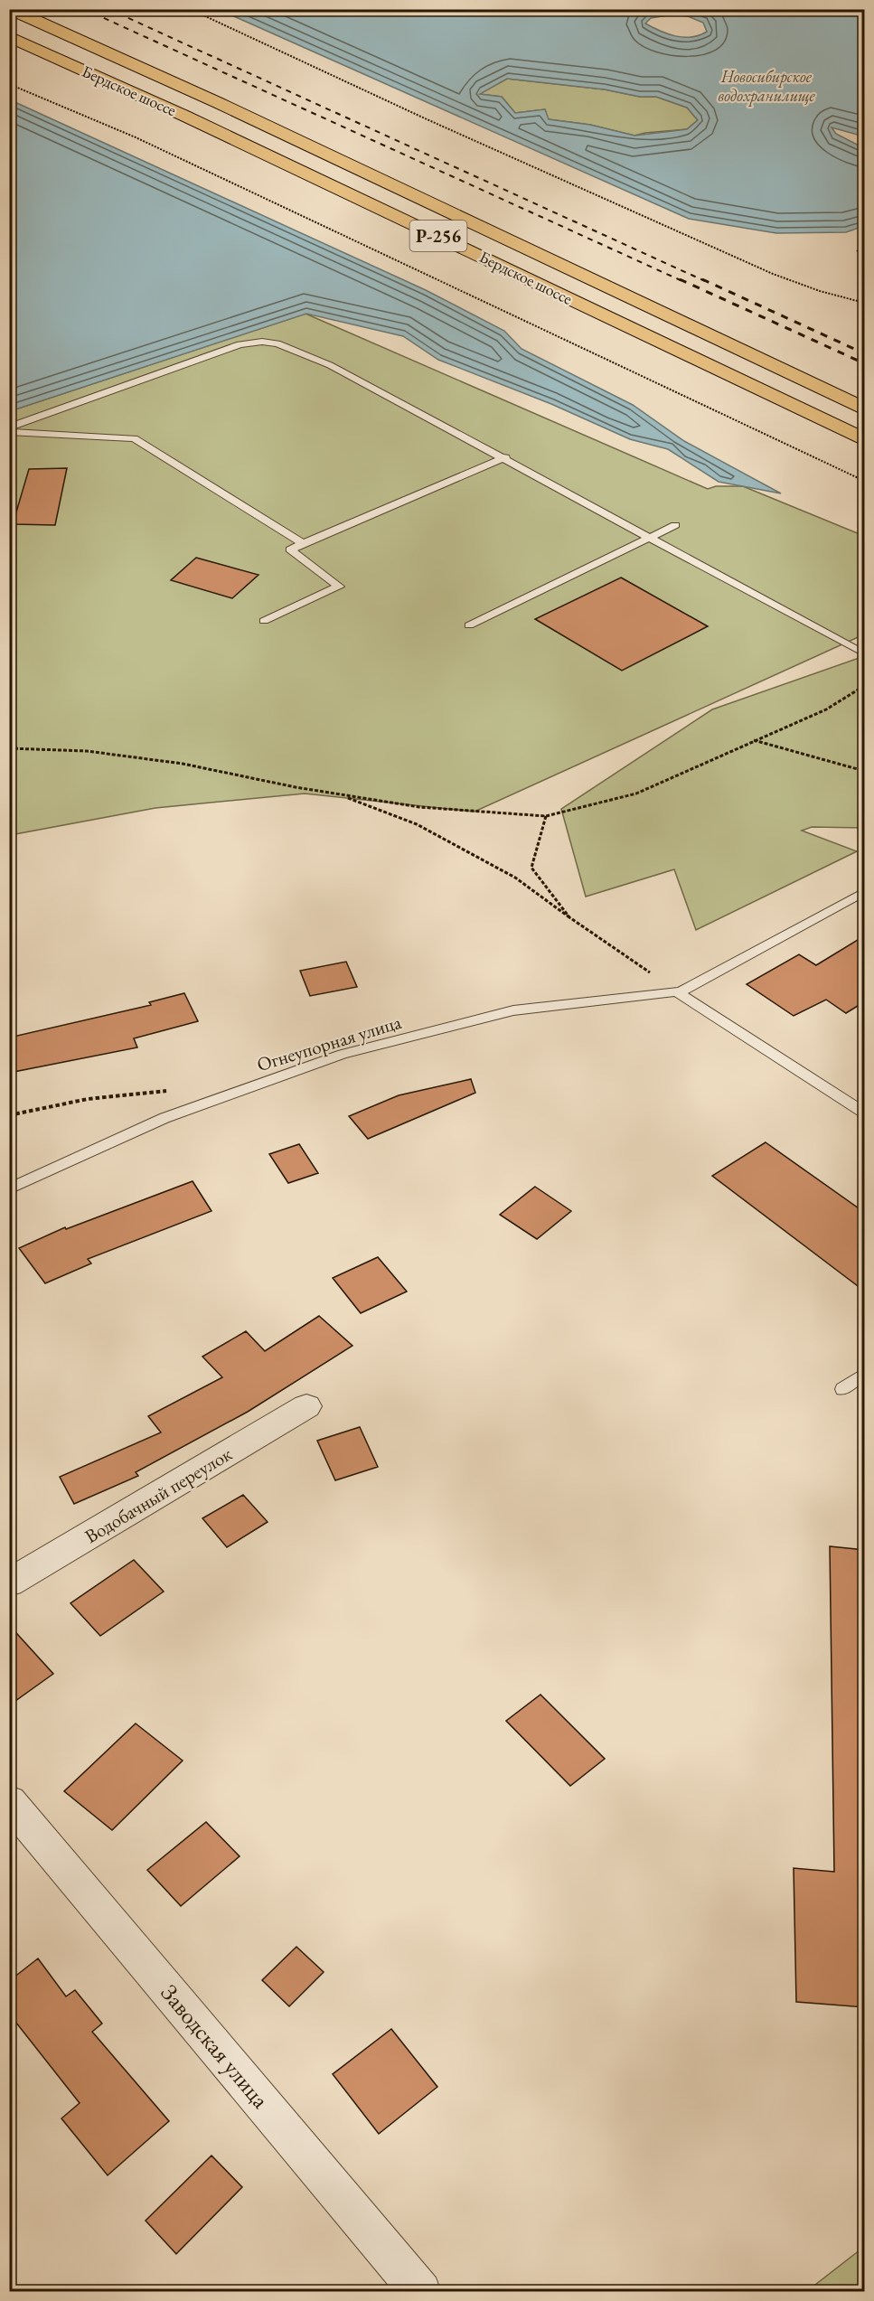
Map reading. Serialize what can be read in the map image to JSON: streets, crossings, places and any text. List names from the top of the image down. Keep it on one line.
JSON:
{"streets":{"highway":["Бердское шоссе","Р-256"],"street":["Водобачный переулок","Заводская улица"],"lane":["Огнеупорная улица"]},"water":["Новосибирское водохранилище"]}
